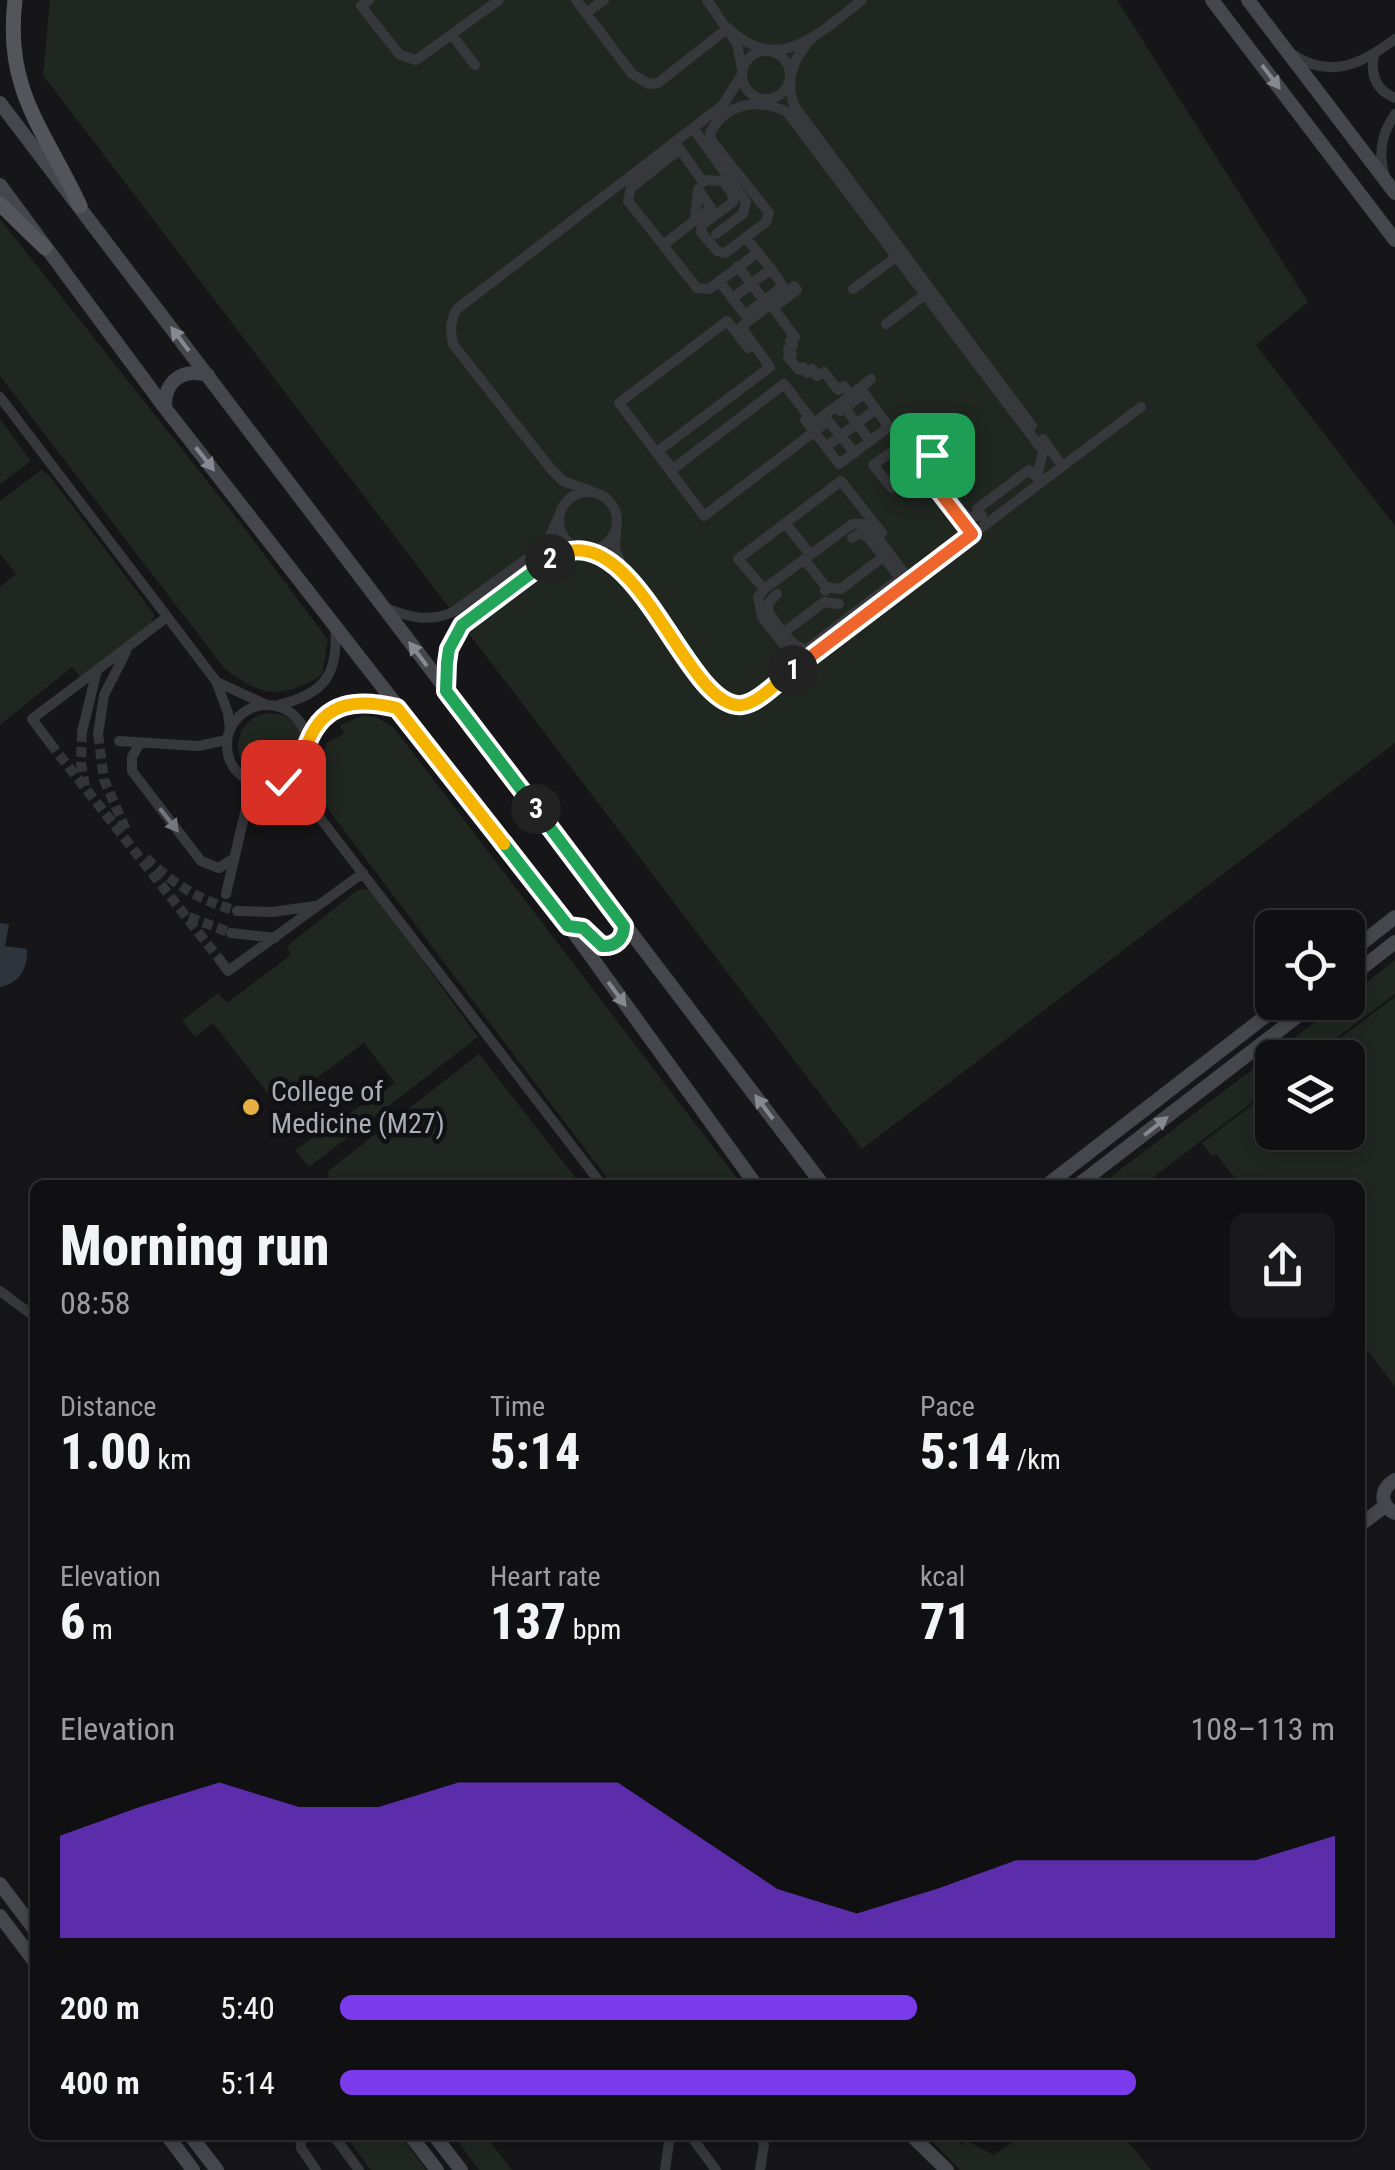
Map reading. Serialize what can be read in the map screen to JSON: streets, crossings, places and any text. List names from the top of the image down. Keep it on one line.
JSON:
{"places":["College of Medicine (M27)"],"page":{"pins":["2","1","3"],"heading":["Morning run","08:58"],"stats":[["Distance","1.00 km"],["Time","5:14"],["Pace","5:14 /km"],["Elevation","6 m"],["Heart rate","137 bpm"],["kcal","71"]],"chart":["Elevation","108–113 m"],"list":[{"name":"200 m","note":"5:40"},{"name":"400 m","note":"5:14"}]}}
